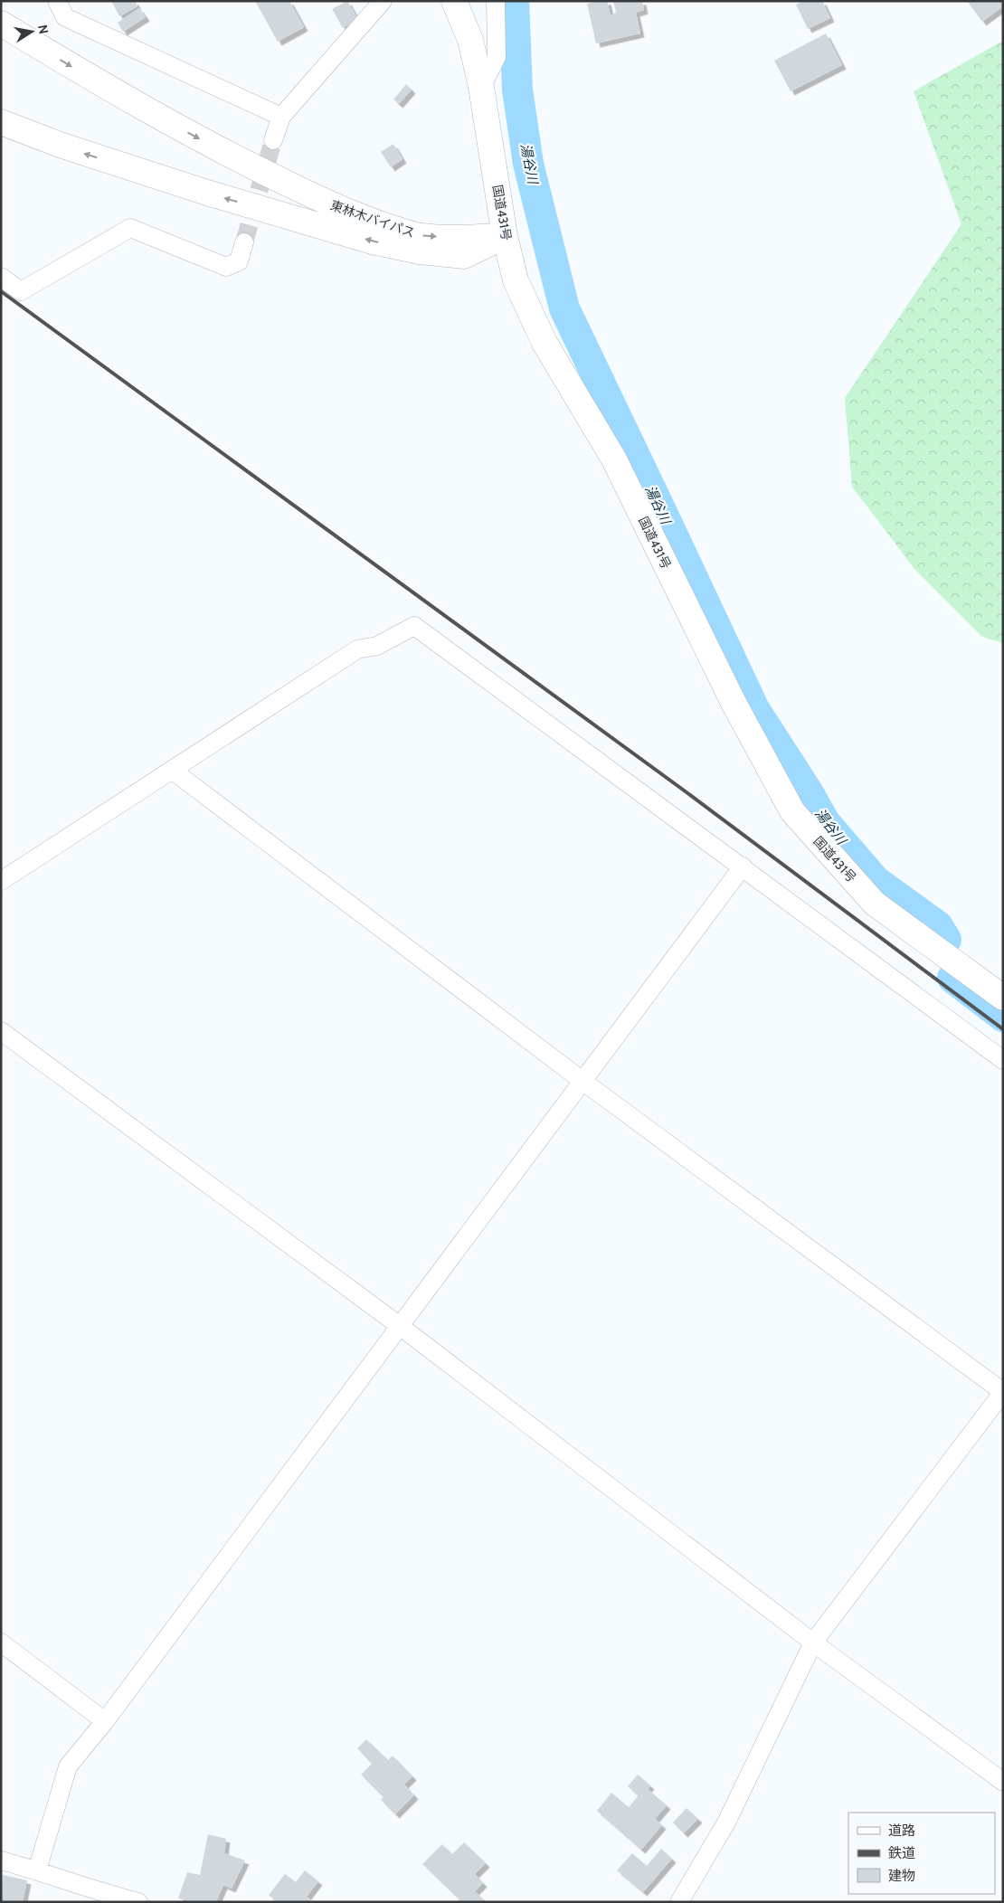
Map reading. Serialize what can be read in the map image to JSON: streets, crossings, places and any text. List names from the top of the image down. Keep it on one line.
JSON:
{"streets":{"highway":["国道431号","東林木バイパス"]},"crossings":[["国道431号","東林木バイパス"]],"water":["湯谷川"],"legend":["道路","鉄道","建物"],"north":"right"}
